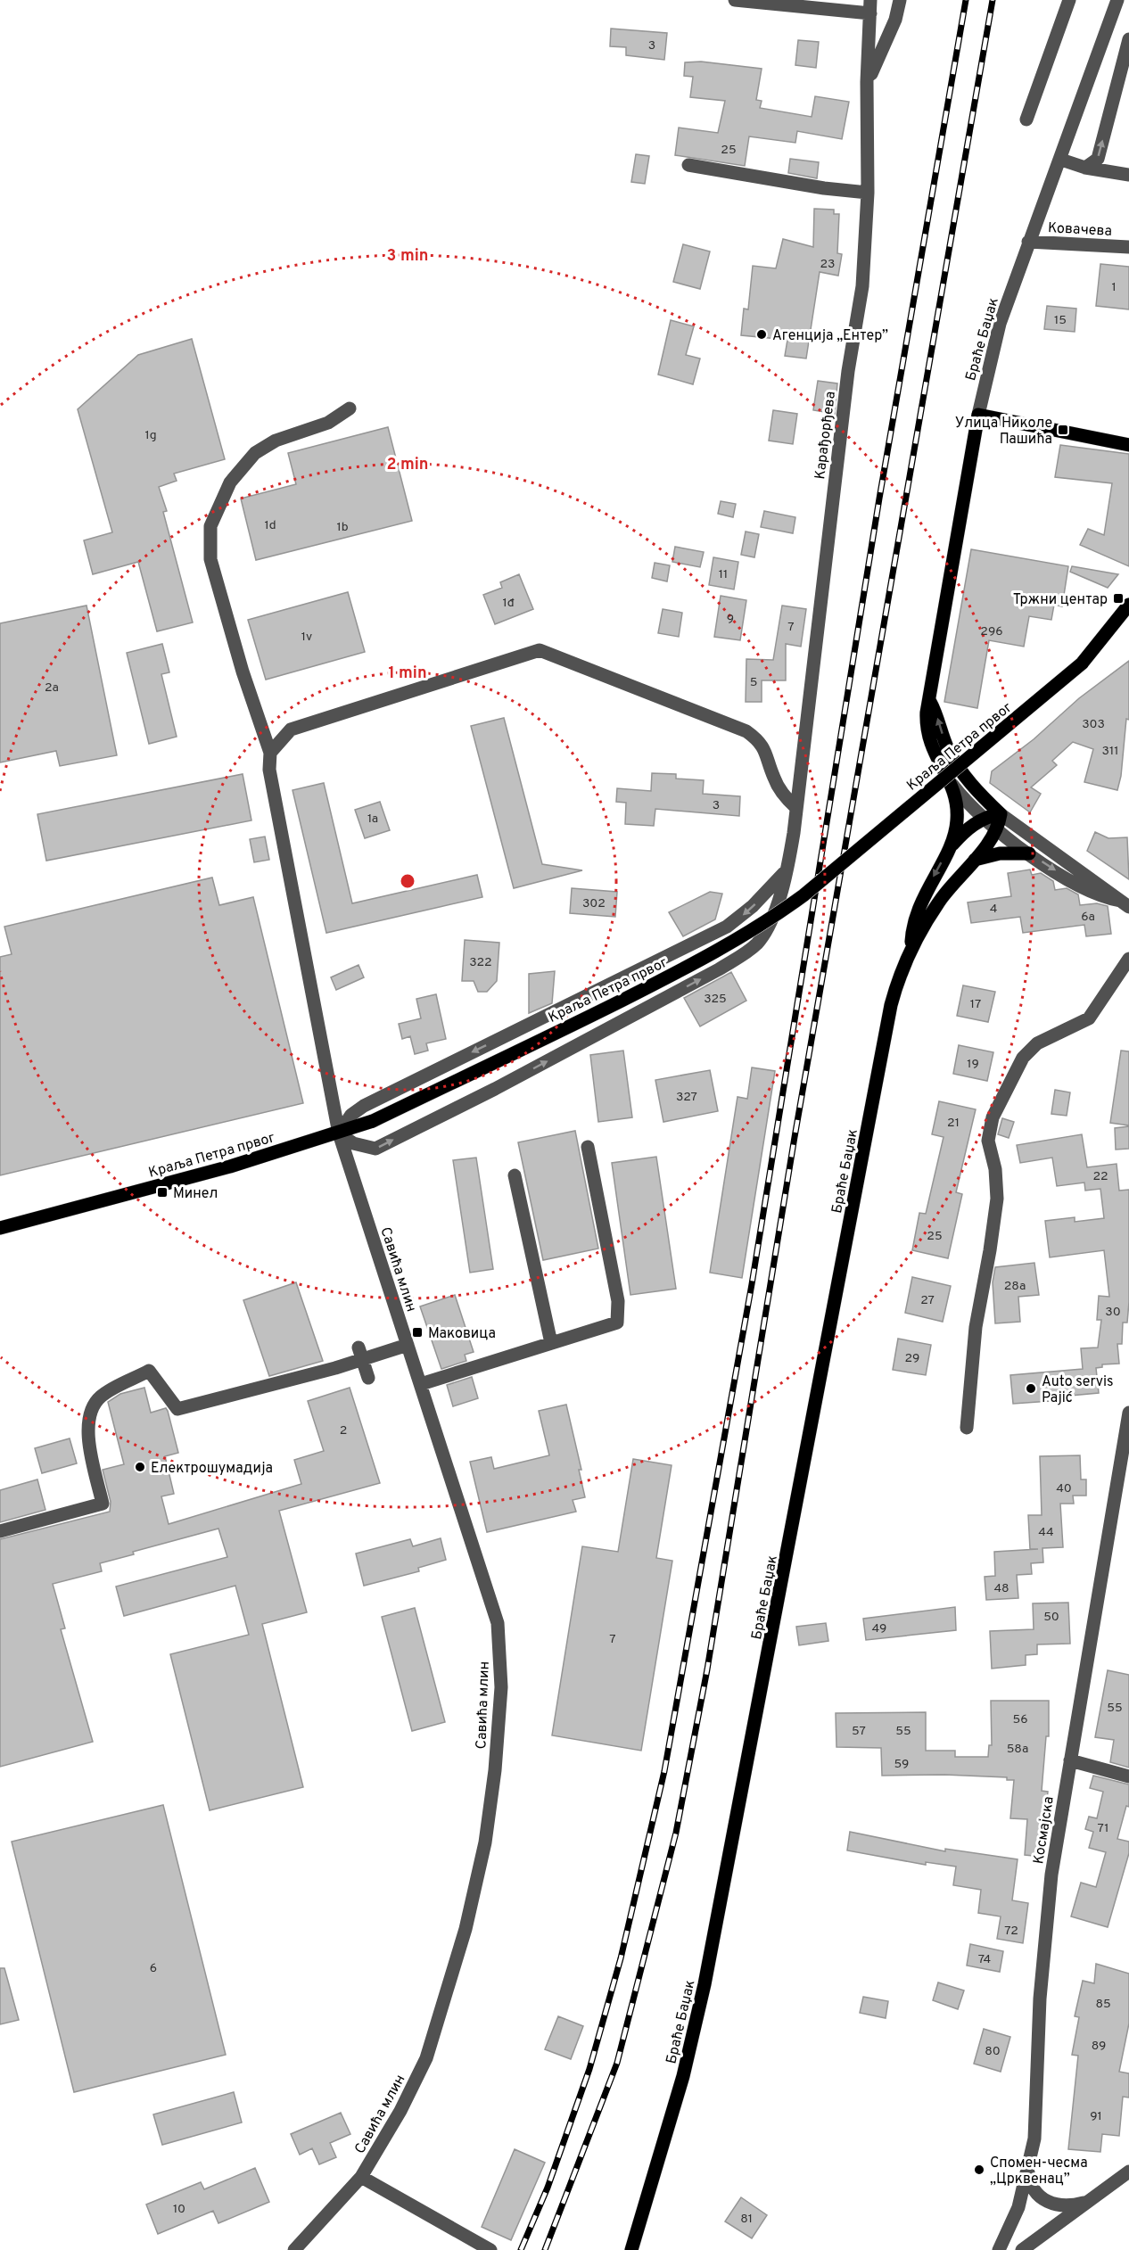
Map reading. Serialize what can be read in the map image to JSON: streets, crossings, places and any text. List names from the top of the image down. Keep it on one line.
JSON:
{"streets":{"main road":["Браће Баџак","Краља Петра првог"],"street":["Ковачева","Карађорђева","Савића млин","Космајска"]},"crossings":[["Ковачева","Браће Баџак"],["Карађорђева","Краља Петра првог"],["Карађорђева","Савића млин"],["Краља Петра првог","Савића млин"]],"places":{"other":["Агенција „Ентер”","Auto servis Pajić","Електрошумадија","Спомен-чесма „Црквенац”"],"transit":["Улица Николе Пашића","Тржни центар","Минел","Маковица"]},"house_numbers":["3","25","23","1","15","1g","1d","1b","11","1đ","9","7","296","1v","5","2a","303","311","3","1a","302","4","6a","322","325","17","19","327","21","22","25","28a","27","30","29","2","40","44","48","50","49","7","55","56","57","55","58a","59","71","72","74","6","85","89","80","91","10","81"],"rings":["3 min","2 min","1 min"]}
